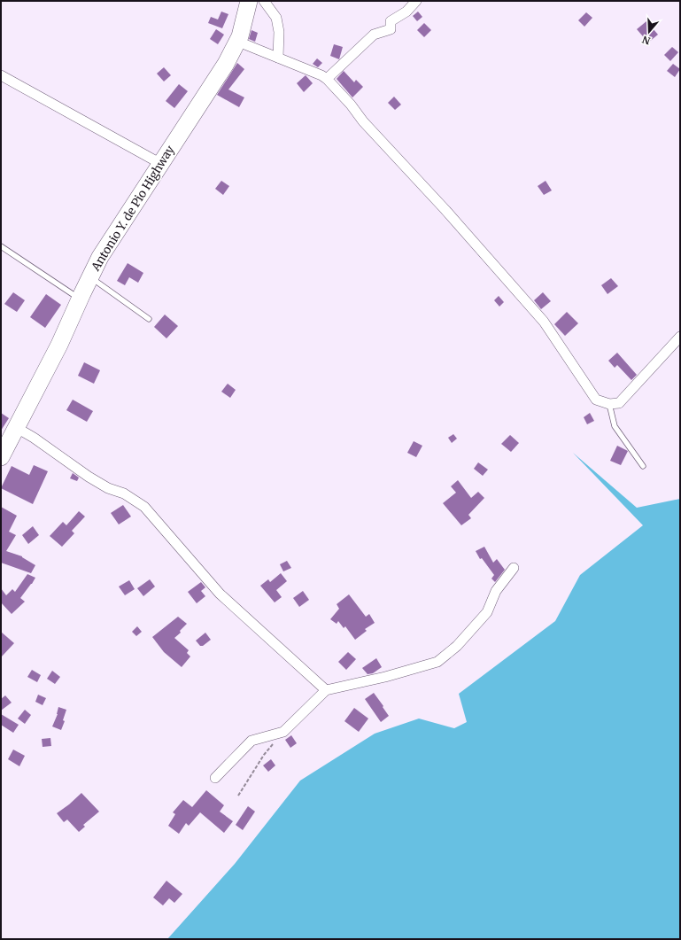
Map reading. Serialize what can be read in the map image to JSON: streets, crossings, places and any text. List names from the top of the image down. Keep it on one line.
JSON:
{"streets":{"highway":["Antonio Y. de Pio Highway"]},"north":"bottom"}
